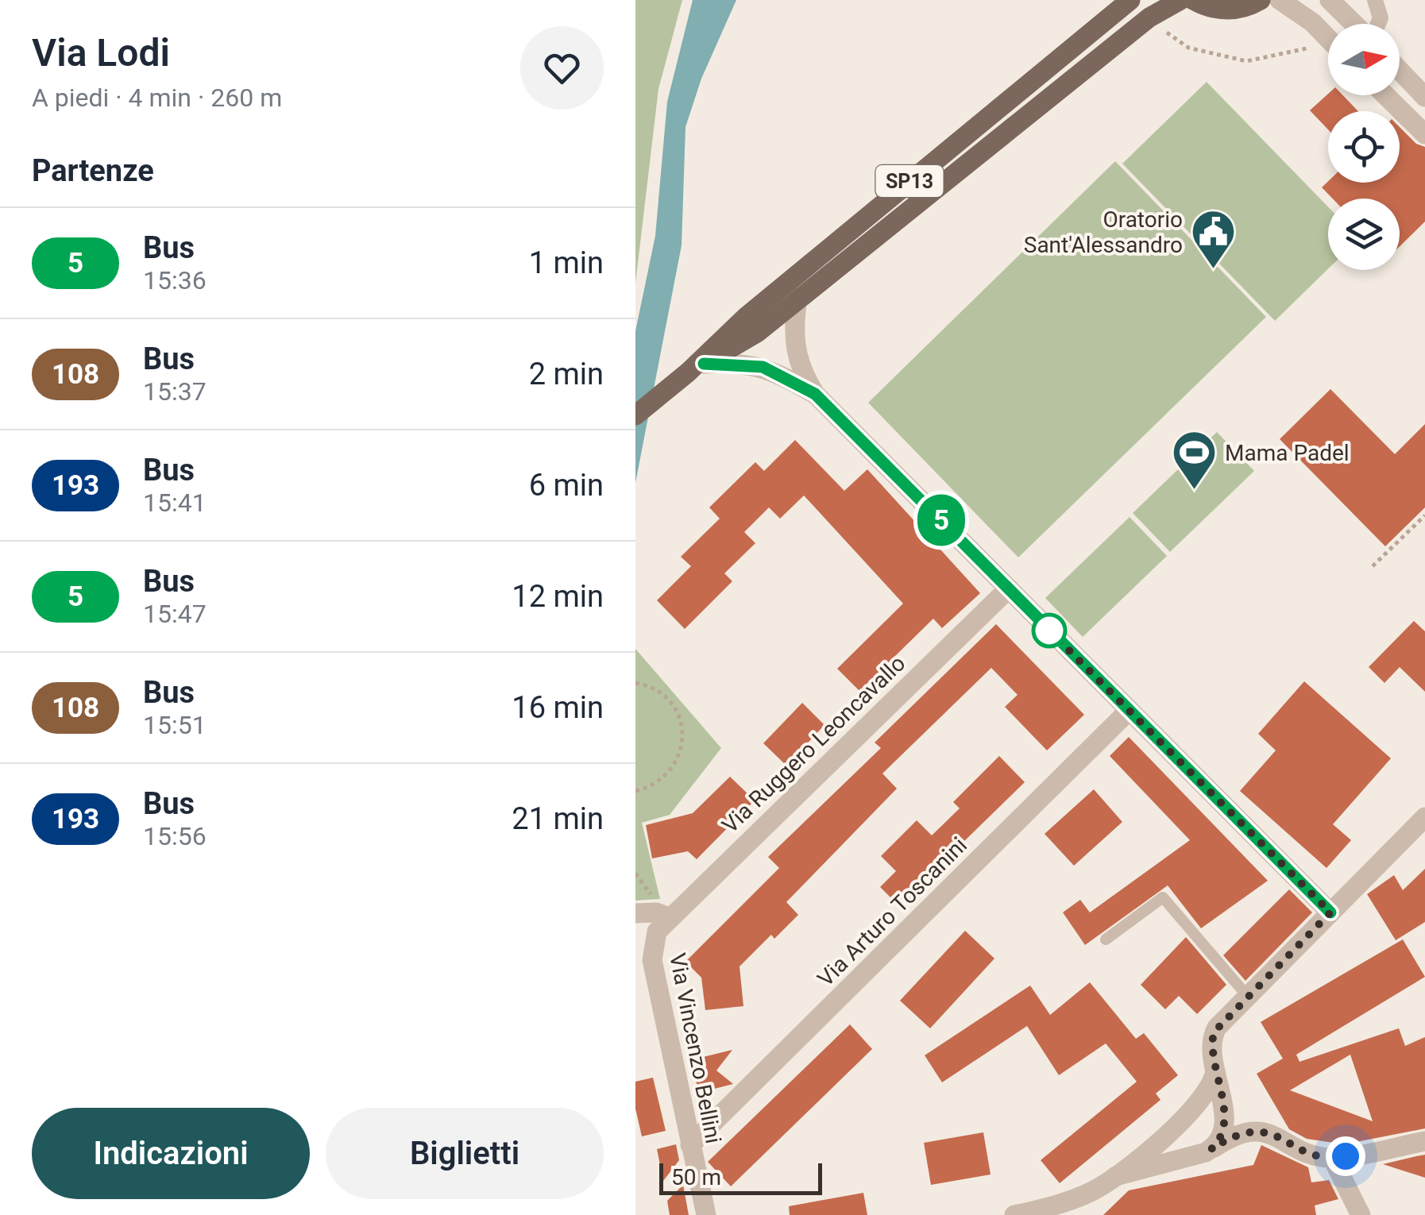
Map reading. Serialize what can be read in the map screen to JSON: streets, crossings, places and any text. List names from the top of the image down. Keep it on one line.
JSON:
{"streets":{"main road":["SP13"],"street":["Via Ruggero Leoncavallo","Via Arturo Toscanini","Via Vincenzo Bellini"]},"crossings":[["Via Ruggero Leoncavallo","Via Vincenzo Bellini"],["Via Arturo Toscanini","Via Vincenzo Bellini"]],"places":{"public building":["Oratorio Sant'Alessandro"],"sports":["Mama Padel"]},"lines":["bus line 5"],"scale_bar":"50 m","north":"right","page":{"heading":[["Via Lodi","A piedi · 4 min · 260 m"],"Partenze"],"on_map":"5","list":[{"mark":"5","name":"Bus","note":"15:36","value":"1 min"},{"mark":"108","name":"Bus","note":"15:37","value":"2 min"},{"mark":"193","name":"Bus","note":"15:41","value":"6 min"},{"mark":"5","name":"Bus","note":"15:47","value":"12 min"},{"mark":"108","name":"Bus","note":"15:51","value":"16 min"},{"mark":"193","name":"Bus","note":"15:56","value":"21 min"}],"buttons":["Indicazioni","Biglietti"],"scale":"50 m"}}
